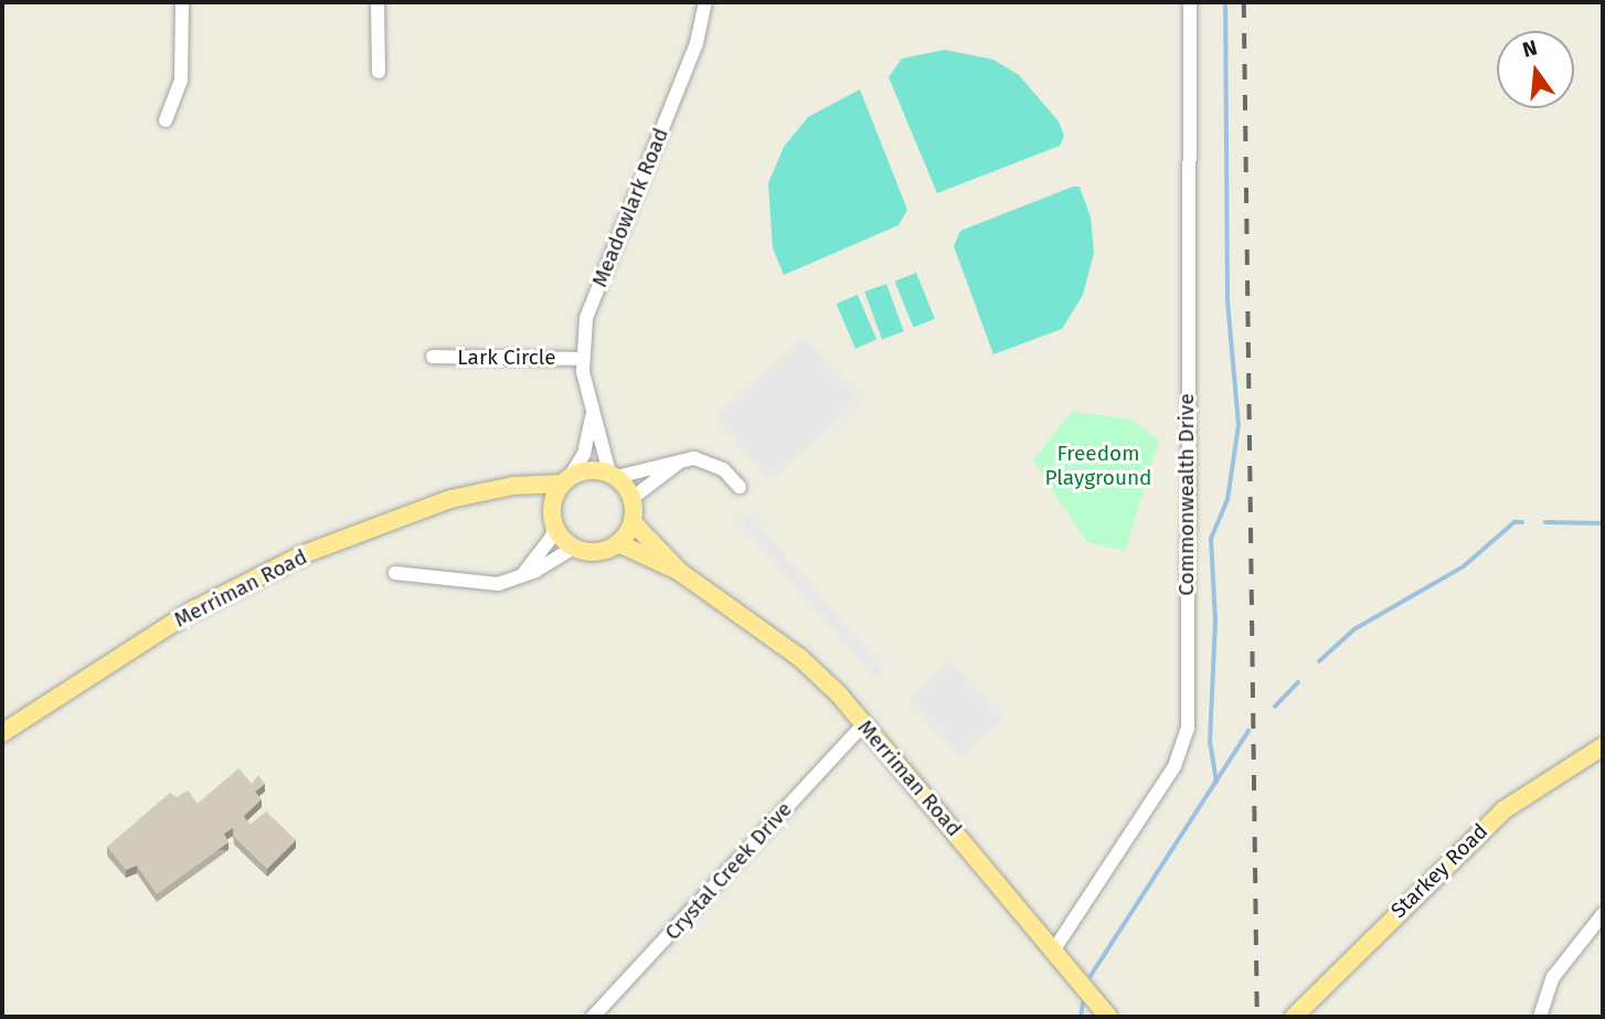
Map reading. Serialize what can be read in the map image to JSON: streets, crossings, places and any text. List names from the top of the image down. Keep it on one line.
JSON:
{"streets":{"main road":["Merriman Road","Starkey Road"],"street":["Meadowlark Road","Lark Circle","Commonwealth Drive","Crystal Creek Drive"]},"crossings":[["Meadowlark Road","Lark Circle"],["Meadowlark Road","Merriman Road"],["Commonwealth Drive","Merriman Road"],["Merriman Road","Crystal Creek Drive"]],"parks":["Freedom Playground"],"north":"top"}
